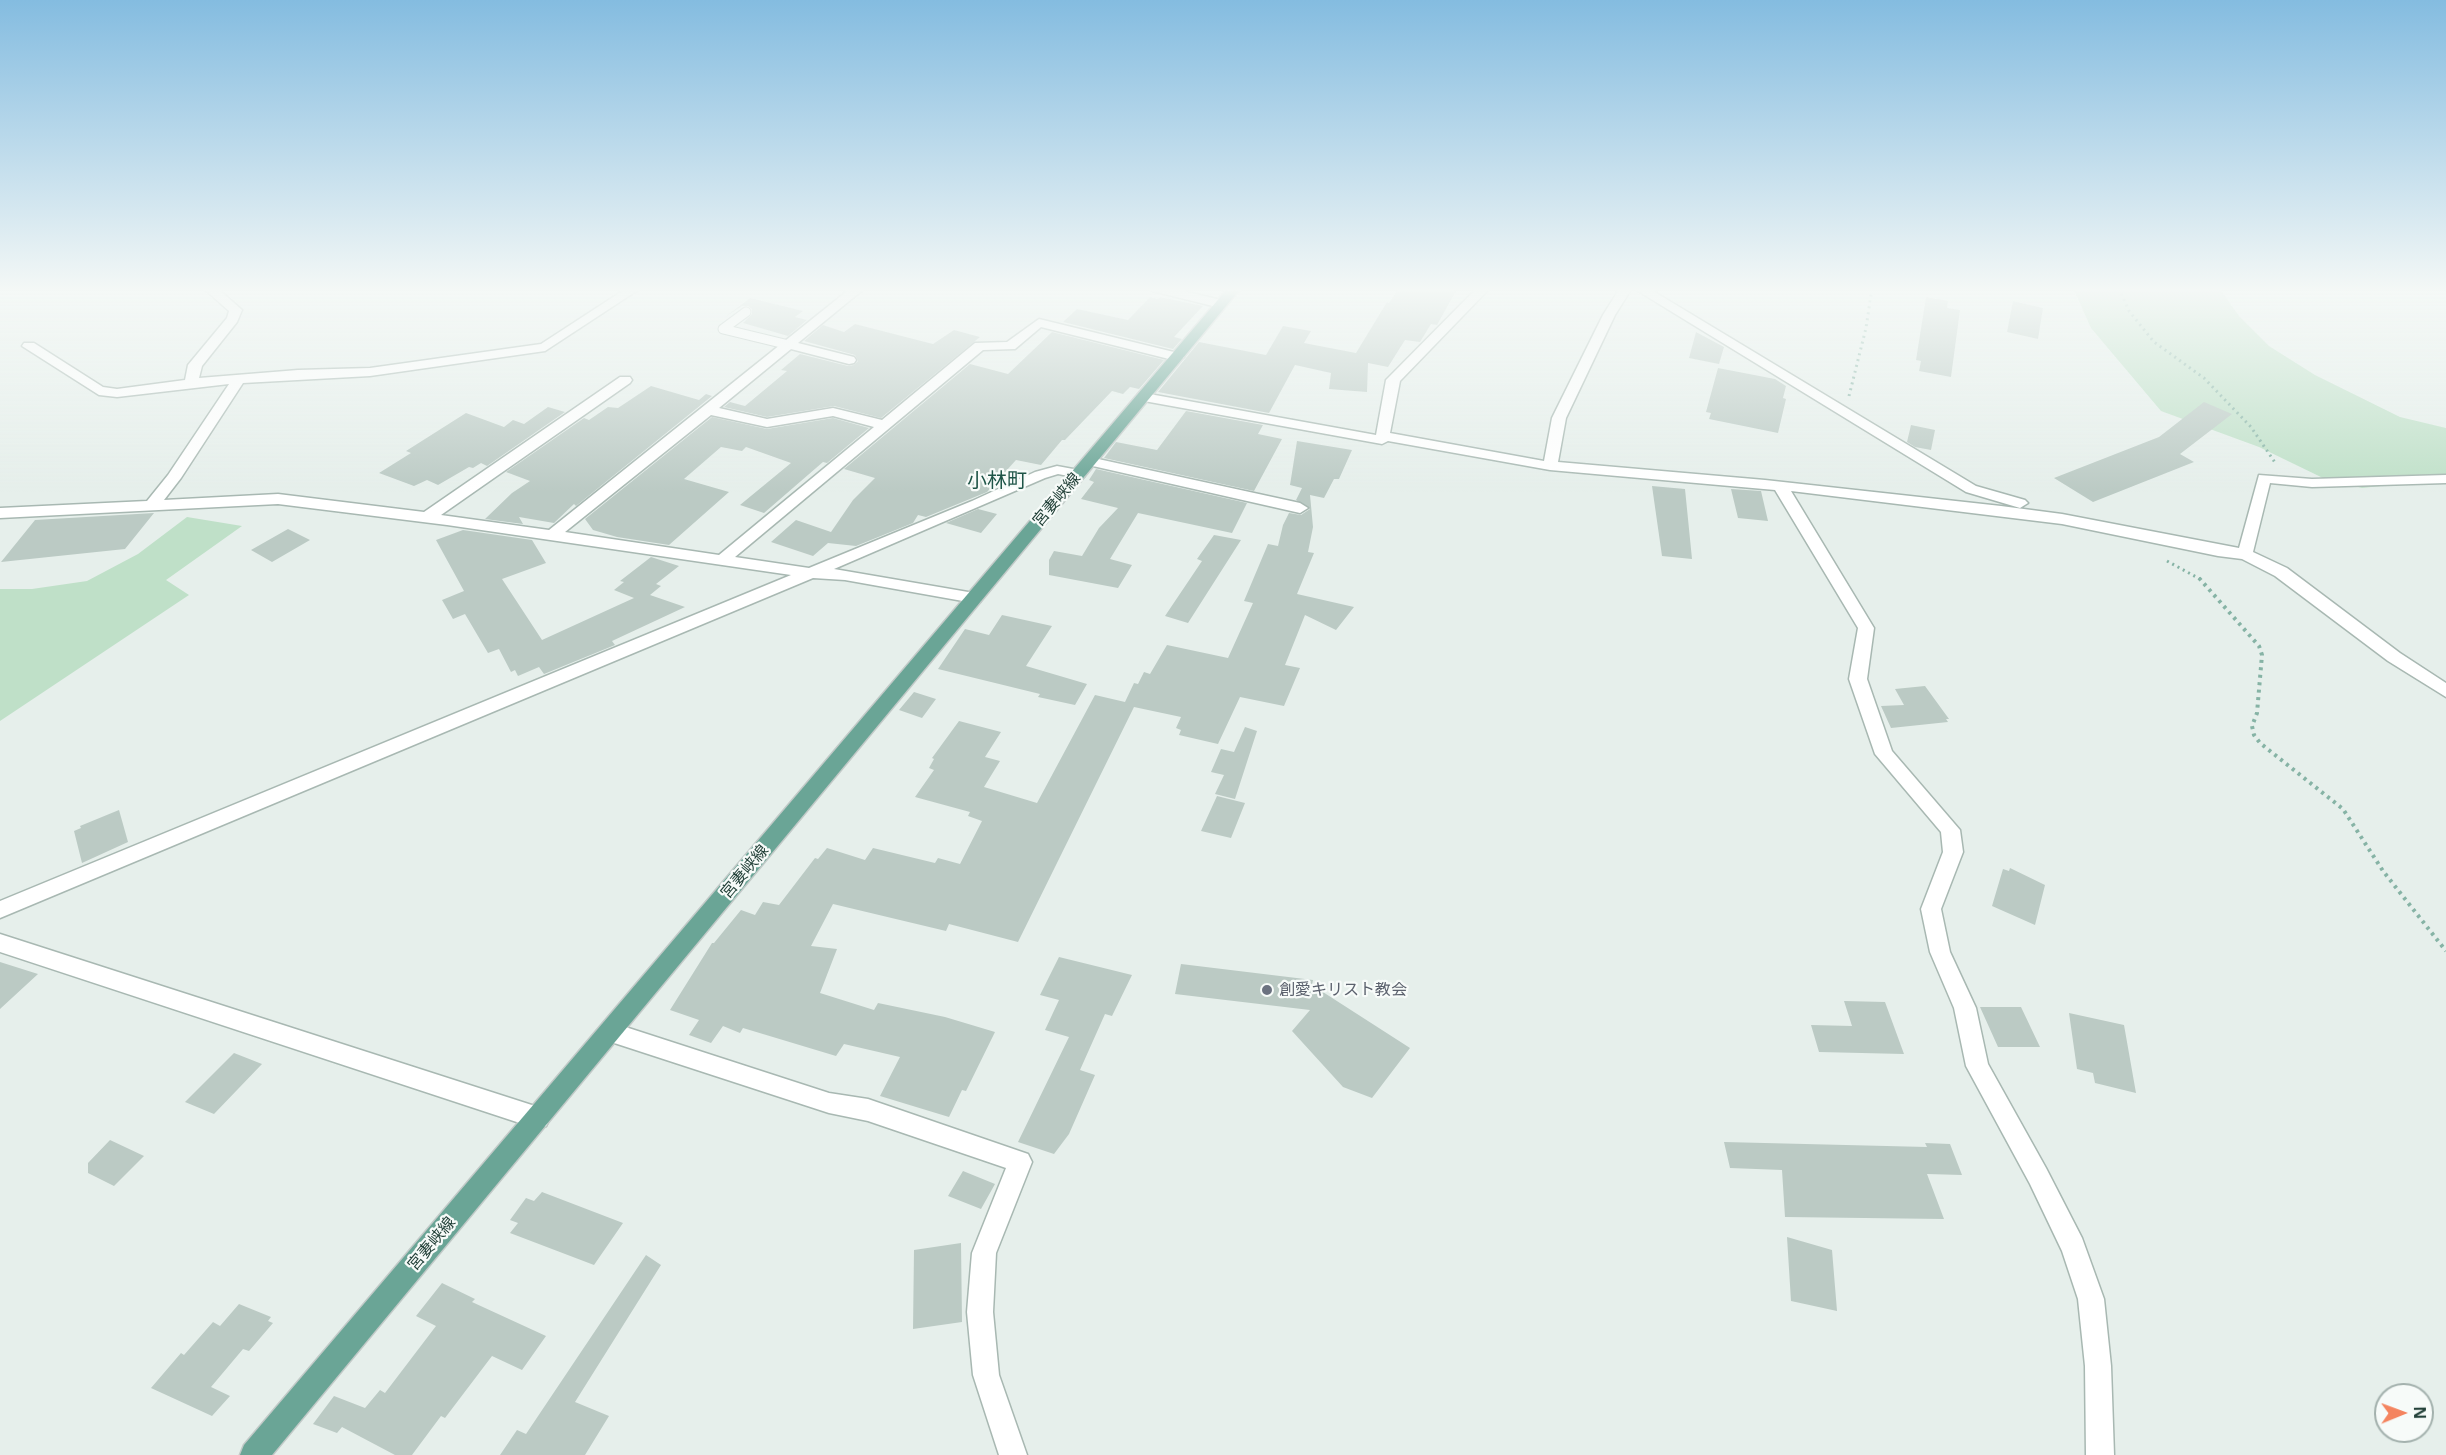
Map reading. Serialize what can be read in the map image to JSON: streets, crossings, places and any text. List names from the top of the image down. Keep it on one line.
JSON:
{"streets":{"main road":["宮妻峡線"]},"districts":["小林町"],"places":["創愛キリスト教会"],"north":"right"}
